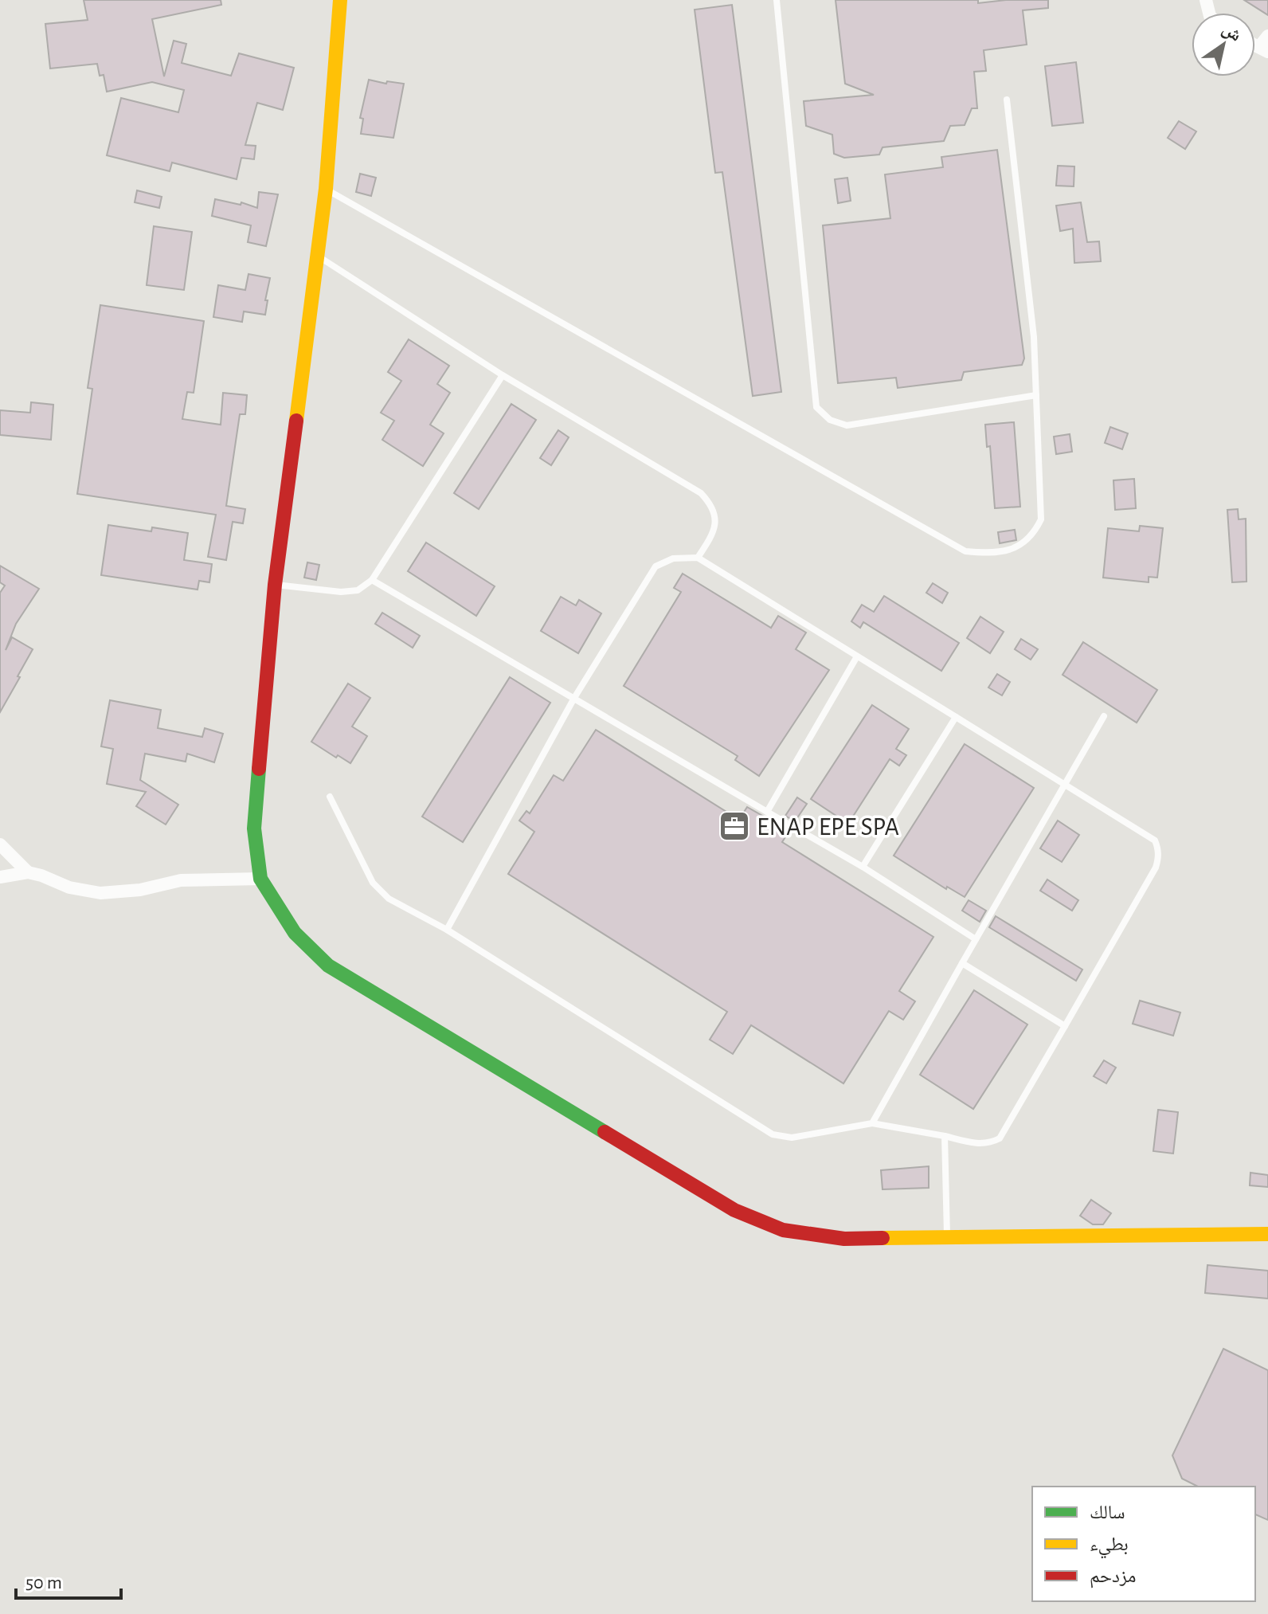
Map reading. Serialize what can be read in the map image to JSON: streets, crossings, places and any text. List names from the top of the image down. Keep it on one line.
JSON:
{"places":{"office":["ENAP EPE SPA"]},"legend":["سالك","بطيء","مزدحم"],"scale_bar":"50 m","north":"top right"}
